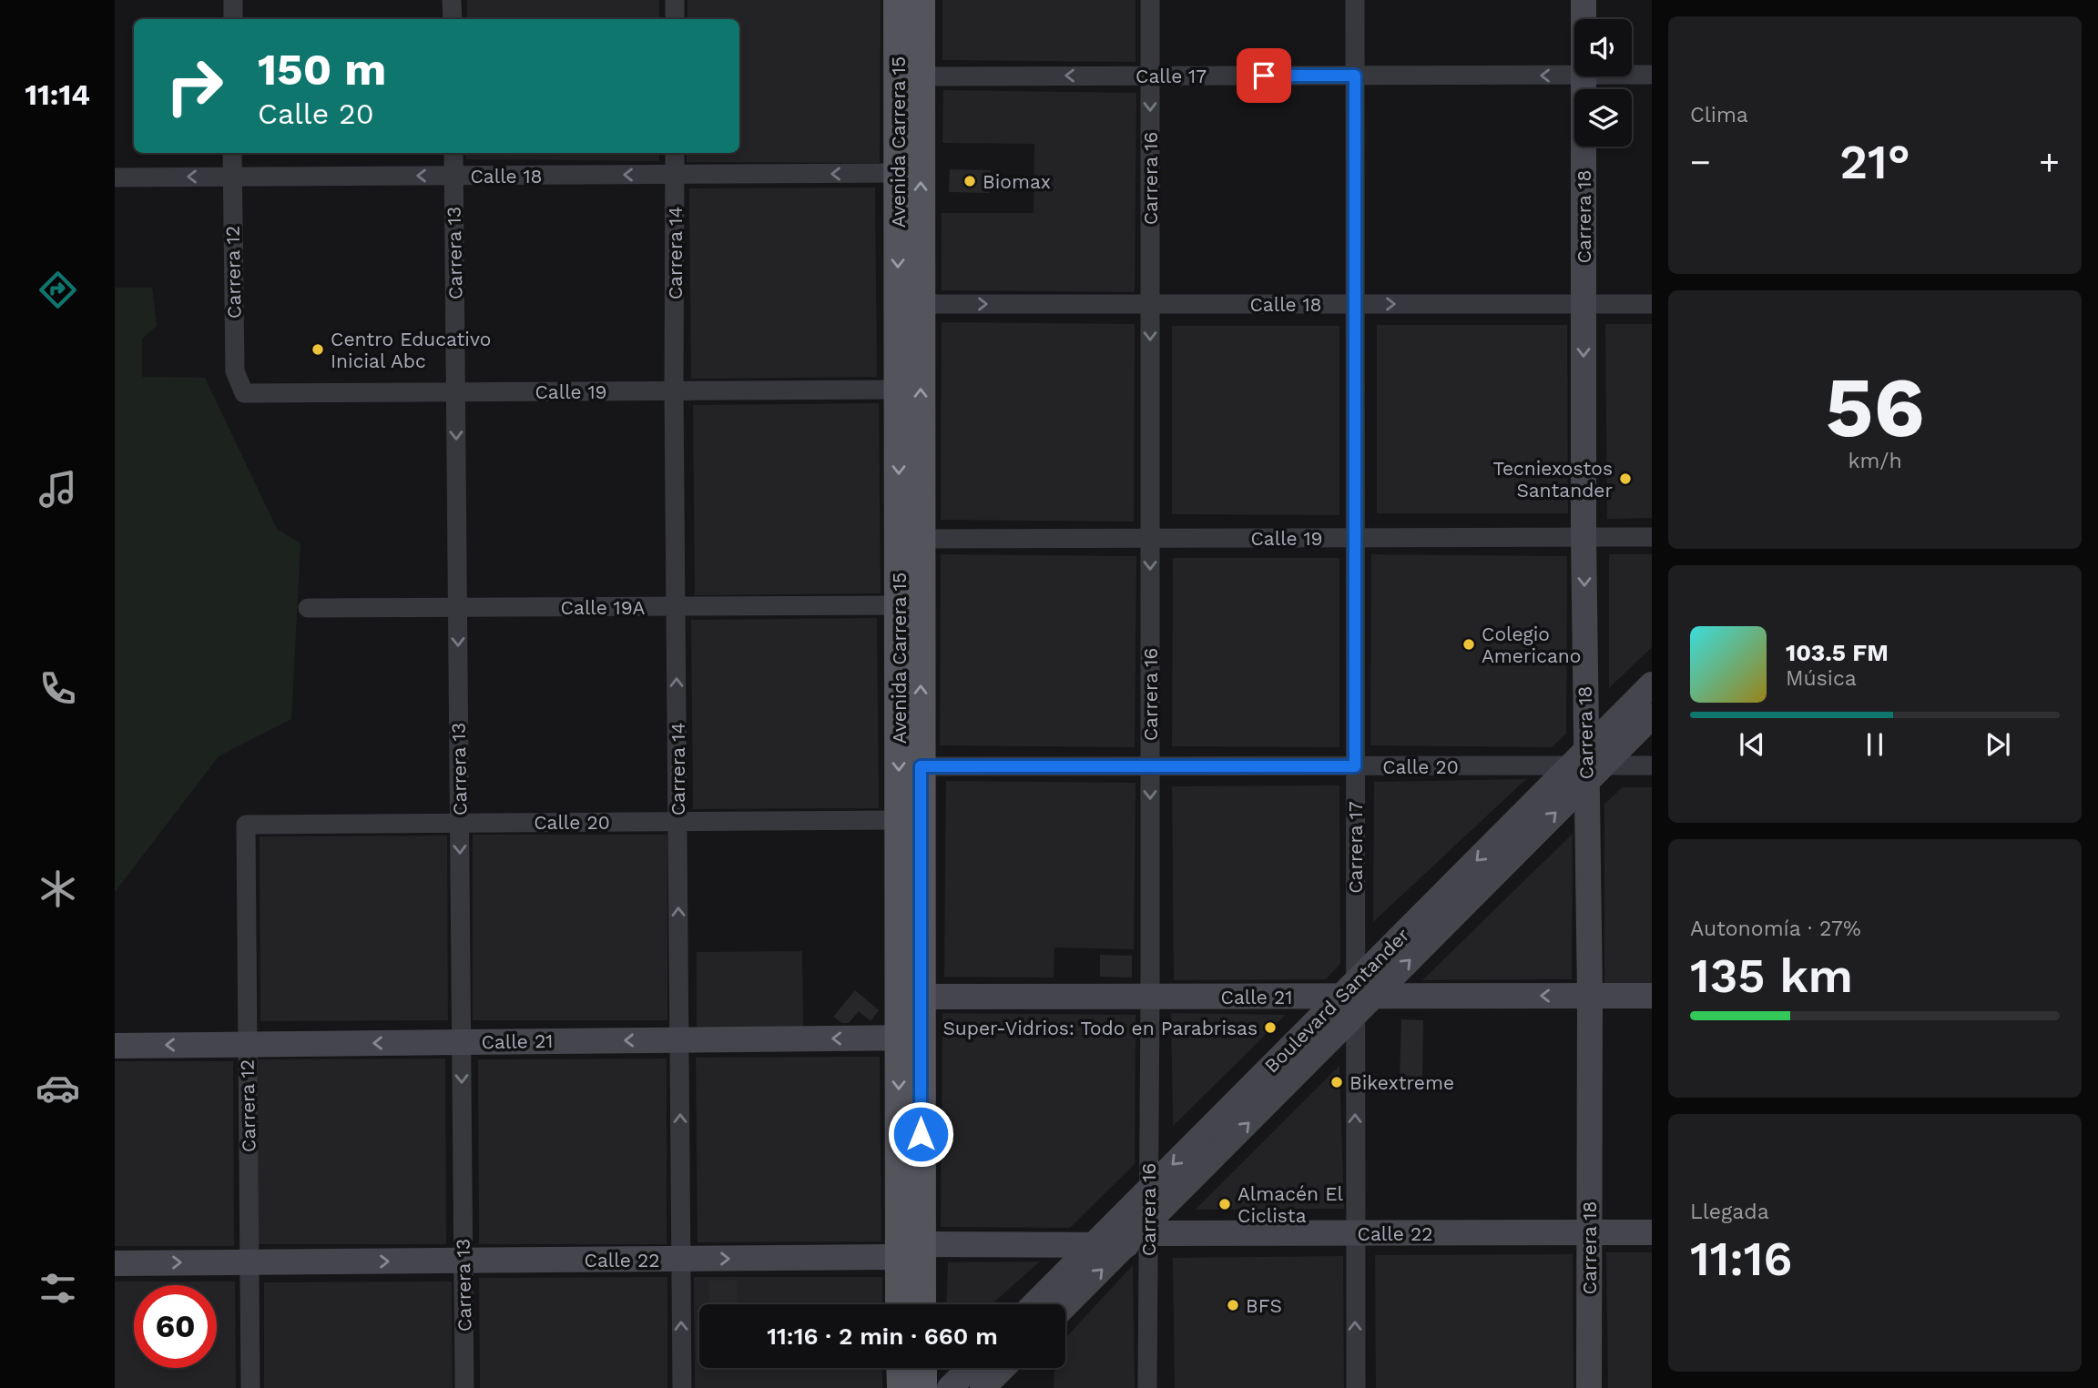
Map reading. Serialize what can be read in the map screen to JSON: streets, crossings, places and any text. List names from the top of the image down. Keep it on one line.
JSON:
{"streets":{"main road":["Avenida Carrera 15"],"street":["Calle 17","Calle 18","Carrera 16","Carrera 18","Carrera 13","Carrera 14","Carrera 12","Calle 19","Calle 19A","Calle 20","Carrera 17","Calle 21","Boulevard Santander","Calle 22"]},"crossings":[["Calle 17","Avenida Carrera 15"],["Calle 17","Carrera 16"],["Calle 17","Carrera 17"],["Avenida Carrera 15","Calle 18"],["Avenida Carrera 15","Calle 19"],["Avenida Carrera 15","Calle 19A"],["Avenida Carrera 15","Calle 20"],["Avenida Carrera 15","Calle 21"],["Avenida Carrera 15","Calle 22"],["Calle 18","Carrera 16"],["Calle 18","Carrera 18"],["Calle 18","Carrera 13"],["Calle 18","Carrera 14"],["Calle 18","Carrera 12"],["Calle 18","Carrera 17"],["Carrera 16","Calle 19"],["Carrera 16","Calle 20"],["Carrera 16","Calle 21"],["Carrera 16","Boulevard Santander"],["Carrera 16","Calle 22"],["Carrera 18","Calle 19"],["Carrera 18","Calle 20"],["Carrera 18","Calle 21"],["Carrera 18","Boulevard Santander"],["Carrera 18","Calle 22"],["Carrera 13","Calle 19"],["Carrera 13","Calle 19A"],["Carrera 13","Calle 20"],["Carrera 13","Calle 21"],["Carrera 13","Calle 22"],["Carrera 14","Calle 19"],["Carrera 14","Calle 19A"],["Carrera 14","Calle 20"],["Carrera 14","Calle 21"],["Carrera 14","Calle 22"],["Carrera 12","Calle 19"],["Carrera 12","Calle 20"],["Carrera 12","Calle 21"],["Carrera 12","Calle 22"],["Calle 19","Carrera 17"],["Calle 20","Carrera 17"],["Calle 20","Boulevard Santander"],["Carrera 17","Calle 21"],["Carrera 17","Boulevard Santander"],["Carrera 17","Calle 22"],["Calle 21","Boulevard Santander"],["Boulevard Santander","Calle 22"]],"one_way":["Calle 17","Carrera 16","Carrera 13","Carrera 14","Calle 21","Calle 22"],"places":["Biomax","Centro Educativo Inicial Abc","Tecniexostos Santander","Colegio Americano","Super-Vidrios: Todo en Parabrisas","Bikextreme","Almacén El Ciclista","BFS"],"page":{"tabs":"11:14","tile":["Clima",["56","km/h"],["Autonomía · 27%","135 km"],["Llegada","11:16"]],"turn":["150 m","Calle 20"],"heat":["−","21°","+"],"song":["103.5 FM","Música"],"limit":"60","trip":"11:16 · 2 min · 660 m"}}
